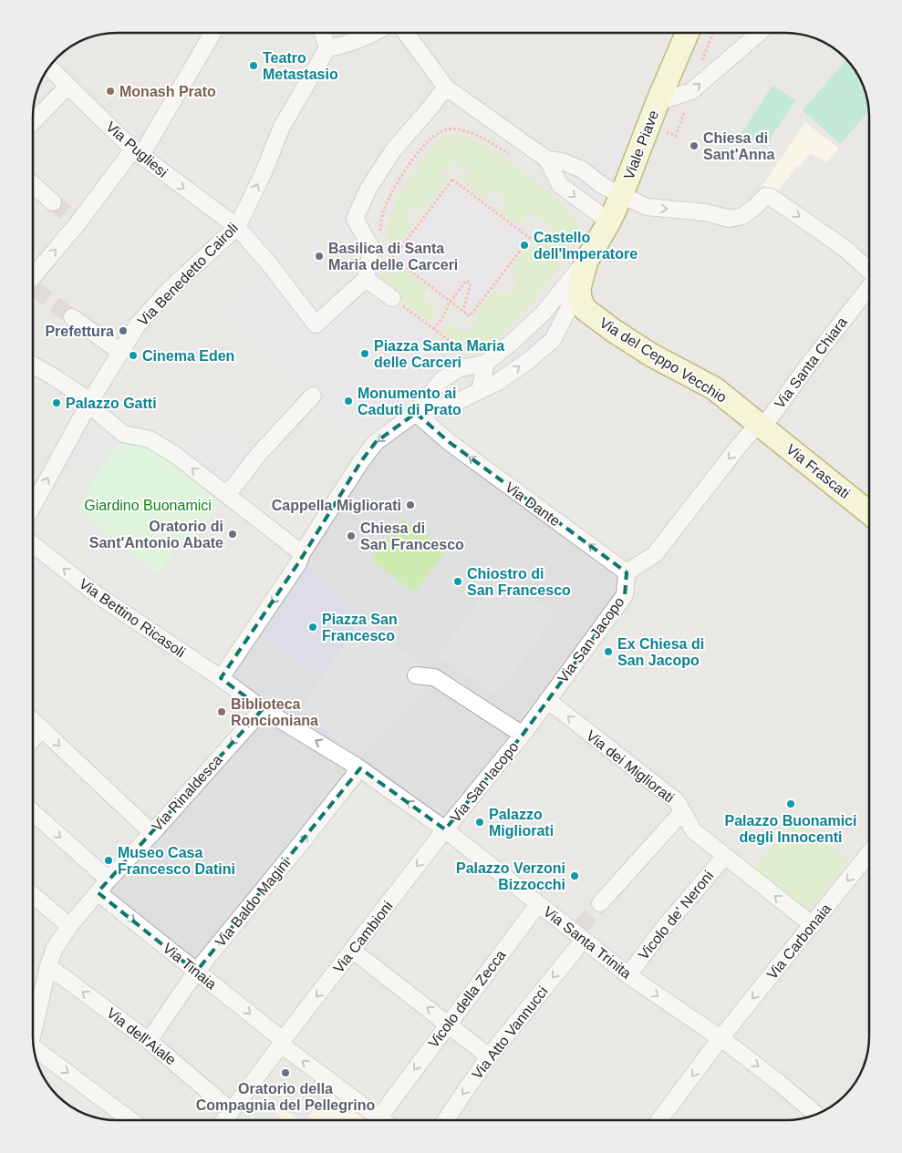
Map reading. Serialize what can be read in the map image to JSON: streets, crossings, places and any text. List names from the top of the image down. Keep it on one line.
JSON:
{"streets":{"street":["Viale Piave","Via Pugliesi","Via Benedetto Cairoli","Via del Ceppo Vecchio","Via Santa Chiara","Via Frascati","Via Dante","Via Bettino Ricasoli","Via San Jacopo","Via dei Migliorati","Via San Iacopo","Via Rinaldesca","Via Baldo Magini","Vicolo de' Neroni","Via Cambioni","Via Carbonaia","Via Santa Trinita","Via Tinaia","Vicolo della Zecca","Via Atto Vannucci","Via dell'Aiale"]},"crossings":[["Viale Piave","Via del Ceppo Vecchio"],["Viale Piave","Via Dante"],["Via Pugliesi","Via Benedetto Cairoli"],["Via del Ceppo Vecchio","Via Santa Chiara"],["Via del Ceppo Vecchio","Via Frascati"],["Via Santa Chiara","Via Frascati"],["Via Dante","Via San Jacopo"],["Via San Jacopo","Via dei Migliorati"],["Via San Jacopo","Via San Iacopo"],["Via dei Migliorati","Vicolo de' Neroni"],["Via dei Migliorati","Via Carbonaia"],["Via San Iacopo","Via Cambioni"],["Via San Iacopo","Via Santa Trinita"],["Via Rinaldesca","Via Tinaia"],["Via Rinaldesca","Via dell'Aiale"],["Via Baldo Magini","Via Santa Trinita"],["Via Baldo Magini","Via Tinaia"],["Via Baldo Magini","Via dell'Aiale"],["Vicolo de' Neroni","Via Santa Trinita"],["Via Cambioni","Via Santa Trinita"],["Via Cambioni","Via Tinaia"],["Via Cambioni","Via dell'Aiale"],["Via Carbonaia","Via Santa Trinita"],["Via Santa Trinita","Vicolo della Zecca"],["Via Santa Trinita","Via Atto Vannucci"],["Via Tinaia","Vicolo della Zecca"]],"one_way":["Via Dante","Via Bettino Ricasoli","Via dei Migliorati","Via Rinaldesca","Via Baldo Magini","Via Cambioni","Via Carbonaia","Vicolo della Zecca","Via Atto Vannucci"],"parks":["Giardino Buonamici"],"places":["Teatro Metastasio","Monash Prato","Chiesa di Sant'Anna","Castello dell'Imperatore","Basilica di Santa Maria delle Carceri","Prefettura","Piazza Santa Maria delle Carceri","Cinema Eden","Monumento ai Caduti di Prato","Palazzo Gatti","Cappella Migliorati","Oratorio di Sant'Antonio Abate","Chiesa di San Francesco","Chiostro di San Francesco","Piazza San Francesco","Ex Chiesa di San Jacopo","Biblioteca Roncioniana","Palazzo Buonamici degli Innocenti","Palazzo Migliorati","Museo Casa Francesco Datini","Palazzo Verzoni Bizzocchi","Oratorio della Compagnia del Pellegrino"]}
